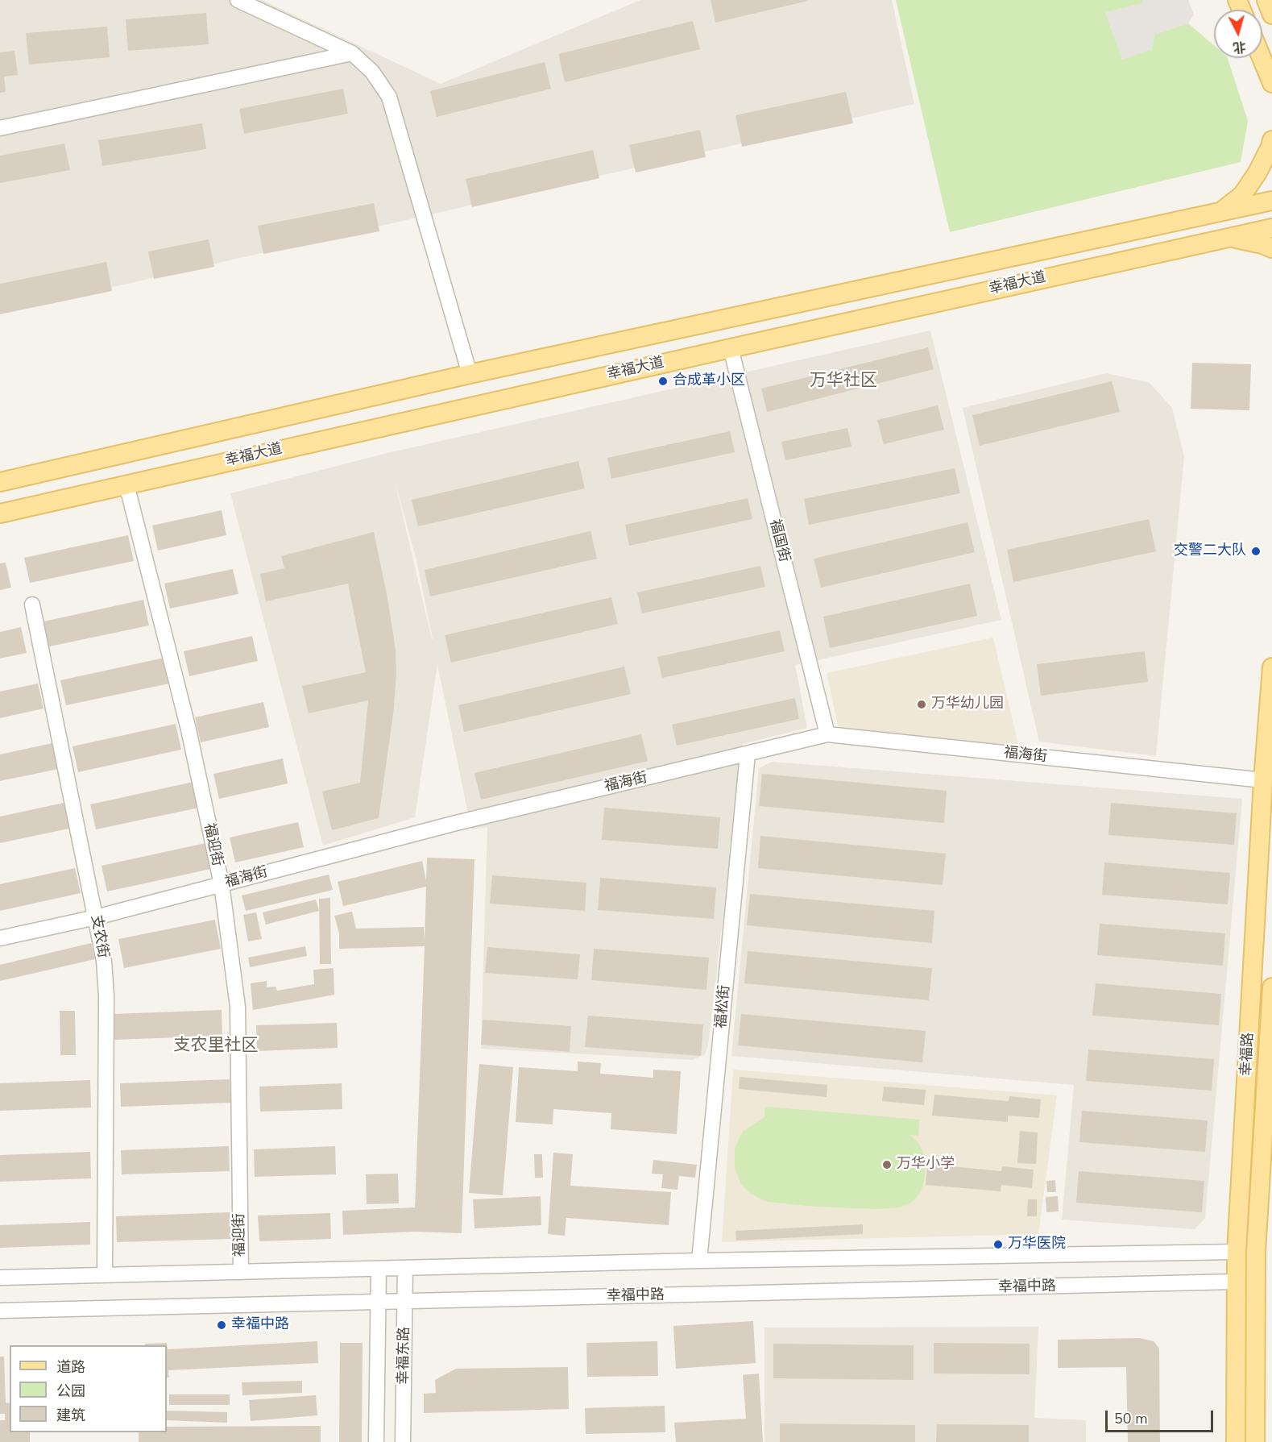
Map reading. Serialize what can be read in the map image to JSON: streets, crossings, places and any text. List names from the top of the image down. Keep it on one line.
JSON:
{"streets":{"main road":["幸福大道","幸福路","幸福中路"],"street":["福国街","福海街","福迎街","支农街","福松街","幸福东路"]},"crossings":[["幸福大道","福国街"],["幸福大道","福迎街"],["福国街","福海街"],["福海街","福迎街"],["福海街","支农街"],["福海街","福松街"],["福海街","幸福路"],["幸福路","幸福中路"],["幸福中路","幸福东路"]],"districts":["万华社区","支农里社区"],"places":["合成革小区","交警二大队","万华幼儿园","万华小学","万华医院","幸福中路"],"legend":["道路","公园","建筑"],"scale_bar":"50 m","north":"bottom"}
